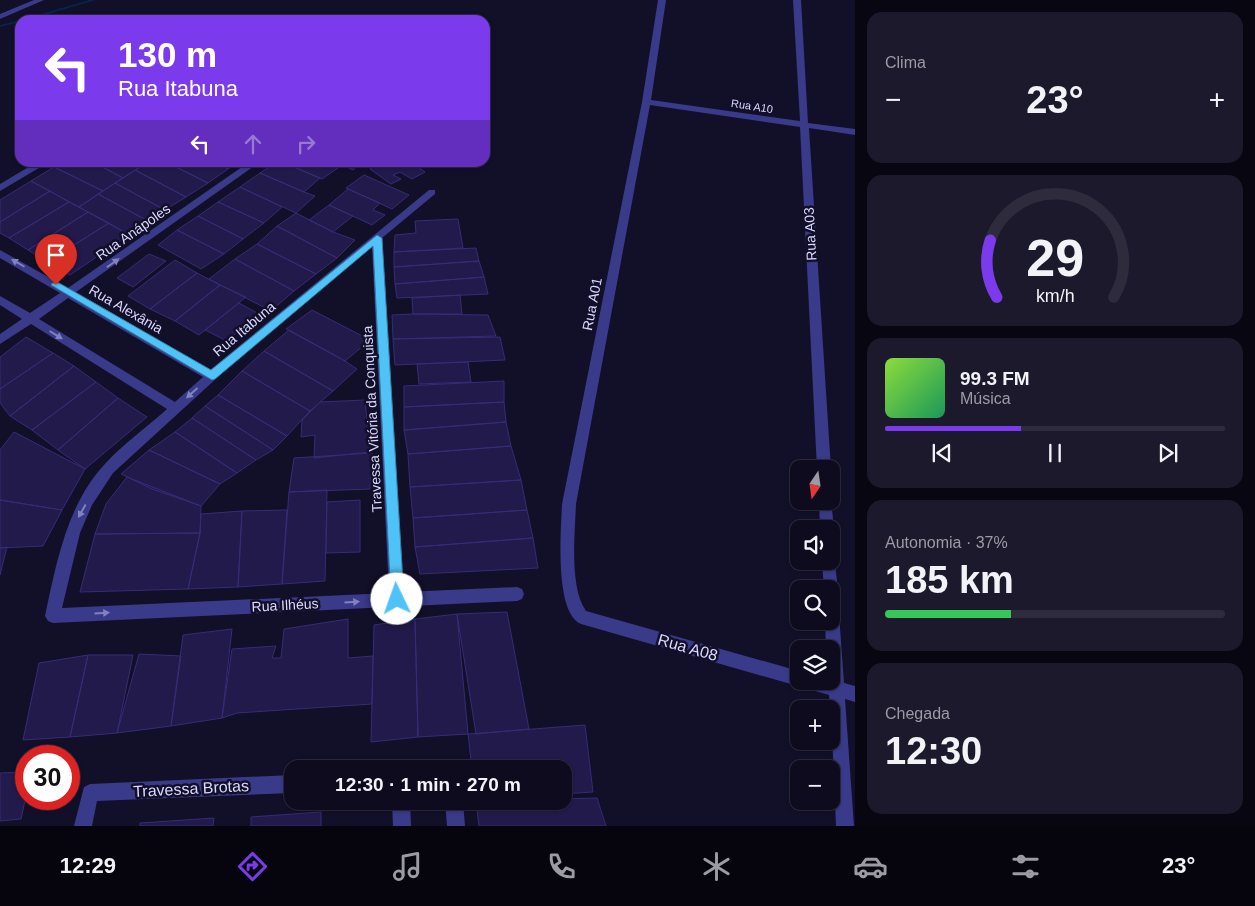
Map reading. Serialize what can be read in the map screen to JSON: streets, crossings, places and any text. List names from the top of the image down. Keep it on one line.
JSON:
{"streets":{"street":["Rua A10","Rua Anápoles","Rua A03","Rua A01","Rua Alexânia","Rua Itabuna","Travessa Vitória da Conquista","Rua Ilhéus","Rua A08","Travessa Brotas"]},"crossings":[["Rua A10","Rua A03"],["Rua A10","Rua A01"],["Rua Anápoles","Rua Alexânia"],["Rua A01","Rua A08"],["Rua Alexânia","Rua Itabuna"],["Rua Itabuna","Travessa Vitória da Conquista"],["Rua Itabuna","Rua Ilhéus"],["Travessa Vitória da Conquista","Rua Ilhéus"]],"one_way":["Rua Anápoles","Rua Itabuna","Rua Ilhéus"],"north":"bottom","page":{"tile":["Clima",["Autonomia · 37%","185 km"],["Chegada","12:30"]],"turn":["130 m","Rua Itabuna"],"heat":["−","23°","+"],"song":["99.3 FM","Música"],"map_buttons":["+","−"],"limit":"30","trip":"12:30 · 1 min · 270 m","tabs":["12:29","23°"],"gauge":["29","km/h"]}}
